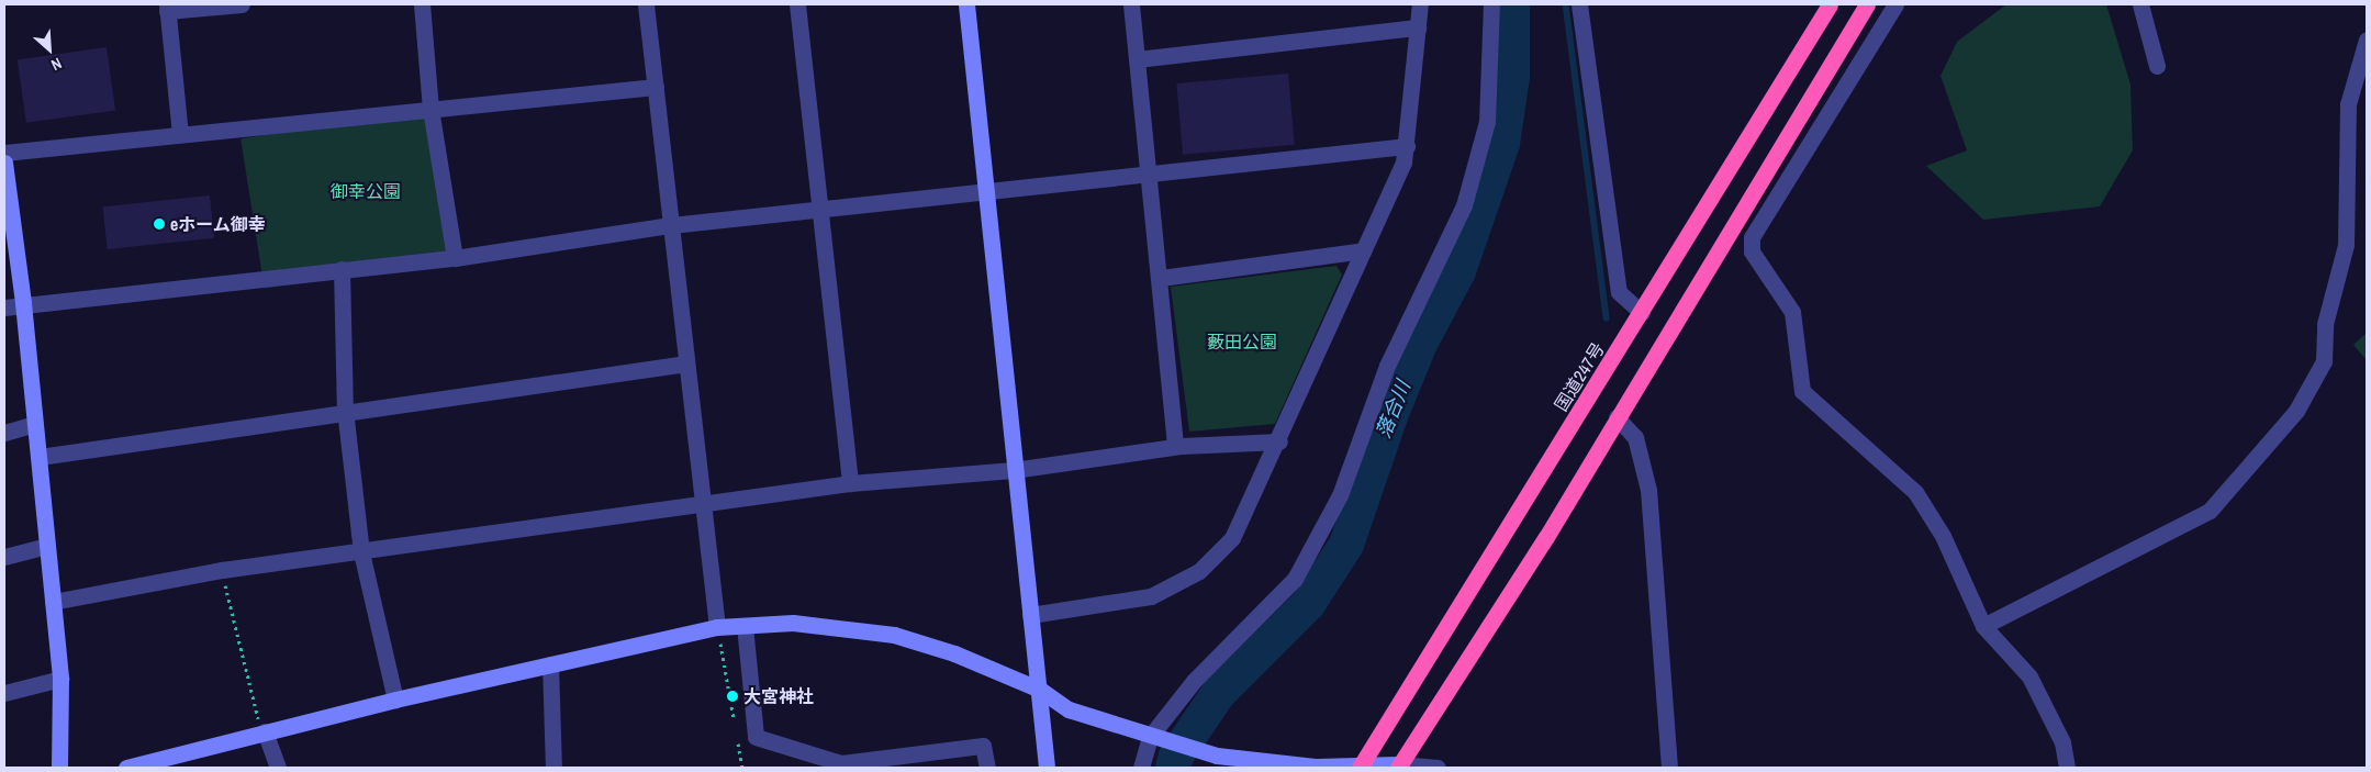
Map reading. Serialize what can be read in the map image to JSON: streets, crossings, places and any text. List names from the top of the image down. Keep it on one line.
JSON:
{"streets":{"highway":["国道247号"]},"water":["落合川"],"parks":["御幸公園","藪田公園"],"places":["eホーム御幸","大宮神社"],"north":"bottom right"}
